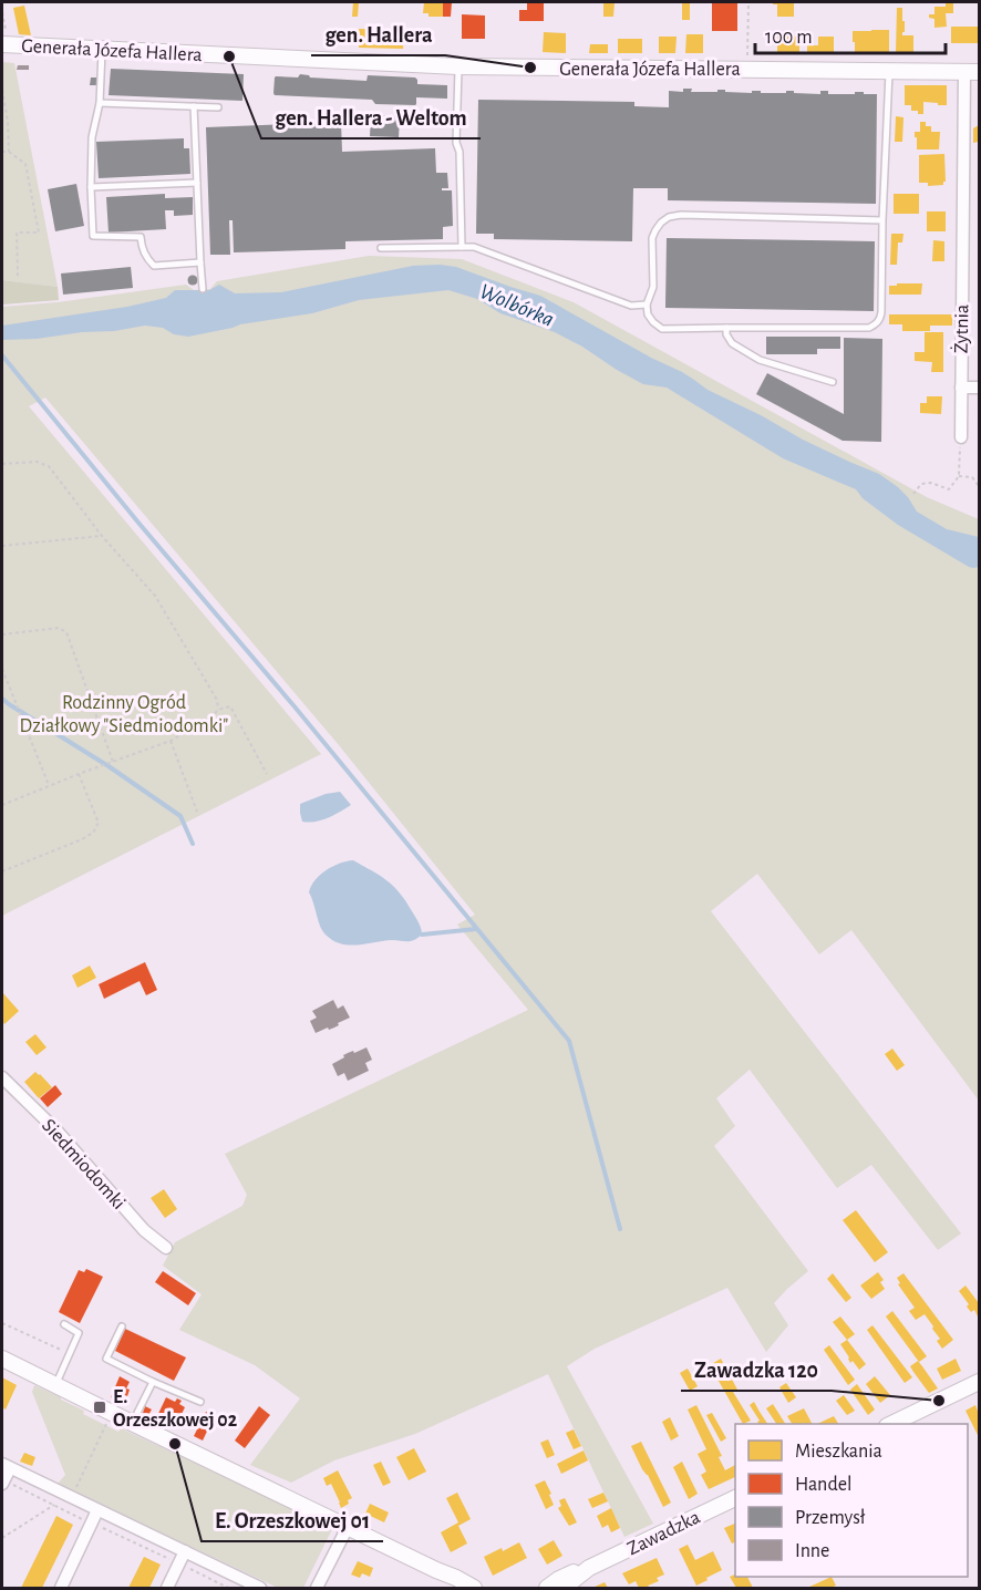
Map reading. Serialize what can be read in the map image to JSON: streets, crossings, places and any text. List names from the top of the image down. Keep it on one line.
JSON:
{"streets":{"street":["Generała Józefa Hallera","Żytnia","Siedmiodomki","Zawadzka"]},"crossings":[["Generała Józefa Hallera","Żytnia"]],"water":["Wolbórka"],"parks":["Rodzinny Ogród Działkowy \"Siedmiodomki\""],"places":{"other":["gen. Hallera - Weltom","gen. Hallera","Zawadzka 120","E. Orzeszkowej 01"],"transit":["E. Orzeszkowej 02"]},"legend":["Mieszkania","Handel","Przemysł","Inne"],"scale_bar":"100 m"}
